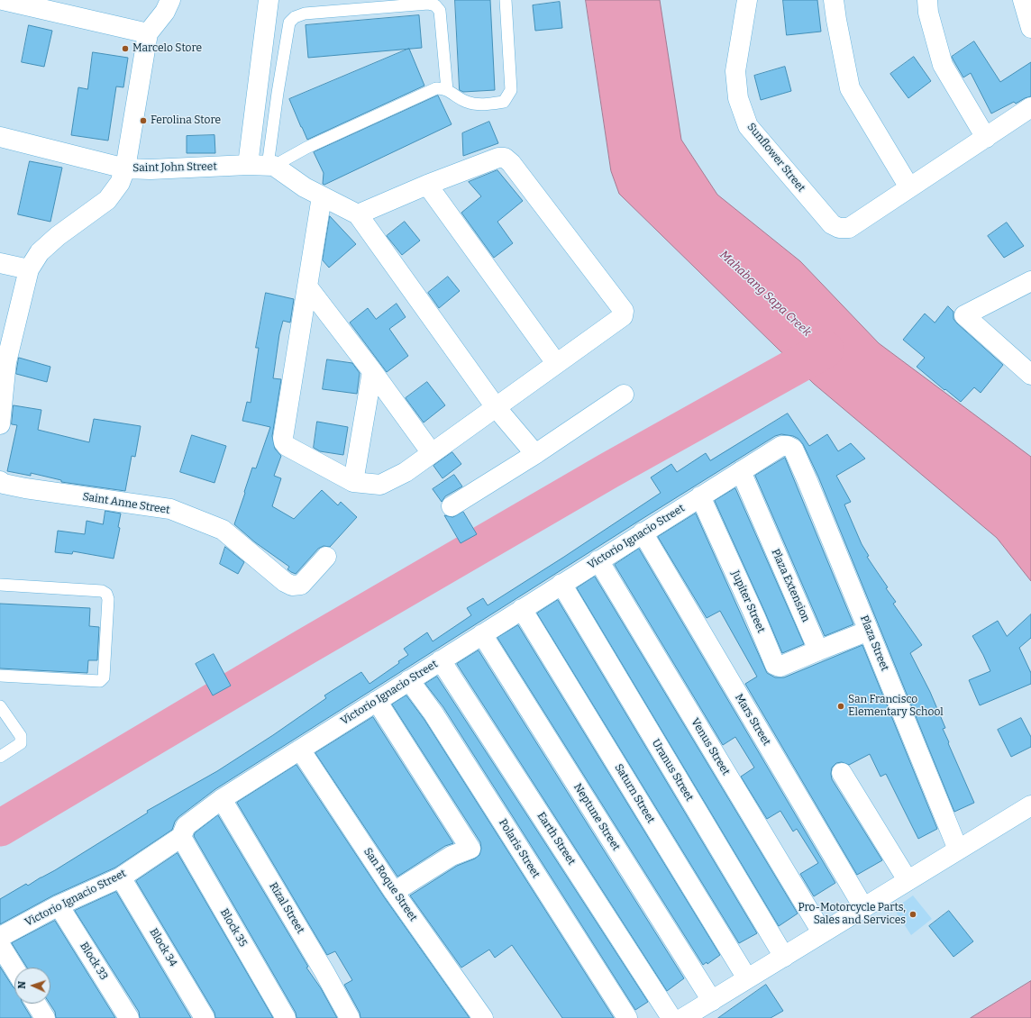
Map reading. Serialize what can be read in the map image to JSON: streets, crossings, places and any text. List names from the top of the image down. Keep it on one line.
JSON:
{"streets":{"street":["Sunflower Street","Saint John Street","Saint Anne Street","Victorio Ignacio Street","Plaza Extension","Jupiter Street","Plaza Street","Mars Street","Venus Street","Uranus Street","Saturn Street","Neptune Street","Earth Street","Polaris Street","San Roque Street","Rizal Street","Block 35","Block 34","Block 33"]},"crossings":[["Victorio Ignacio Street","Plaza Extension"],["Victorio Ignacio Street","Jupiter Street"],["Victorio Ignacio Street","Plaza Street"],["Victorio Ignacio Street","Mars Street"],["Victorio Ignacio Street","Venus Street"],["Victorio Ignacio Street","Uranus Street"],["Victorio Ignacio Street","Saturn Street"],["Victorio Ignacio Street","Neptune Street"],["Victorio Ignacio Street","Earth Street"],["Victorio Ignacio Street","Polaris Street"],["Victorio Ignacio Street","San Roque Street"],["Victorio Ignacio Street","Rizal Street"],["Victorio Ignacio Street","Block 35"],["Victorio Ignacio Street","Block 34"],["Victorio Ignacio Street","Block 33"],["Plaza Extension","Jupiter Street"]],"water":["Mahabang Sapa Creek"],"places":["Marcelo Store","Ferolina Store","San Francisco Elementary School","Pro-Motorcycle Parts, Sales and Services"],"north":"left"}
